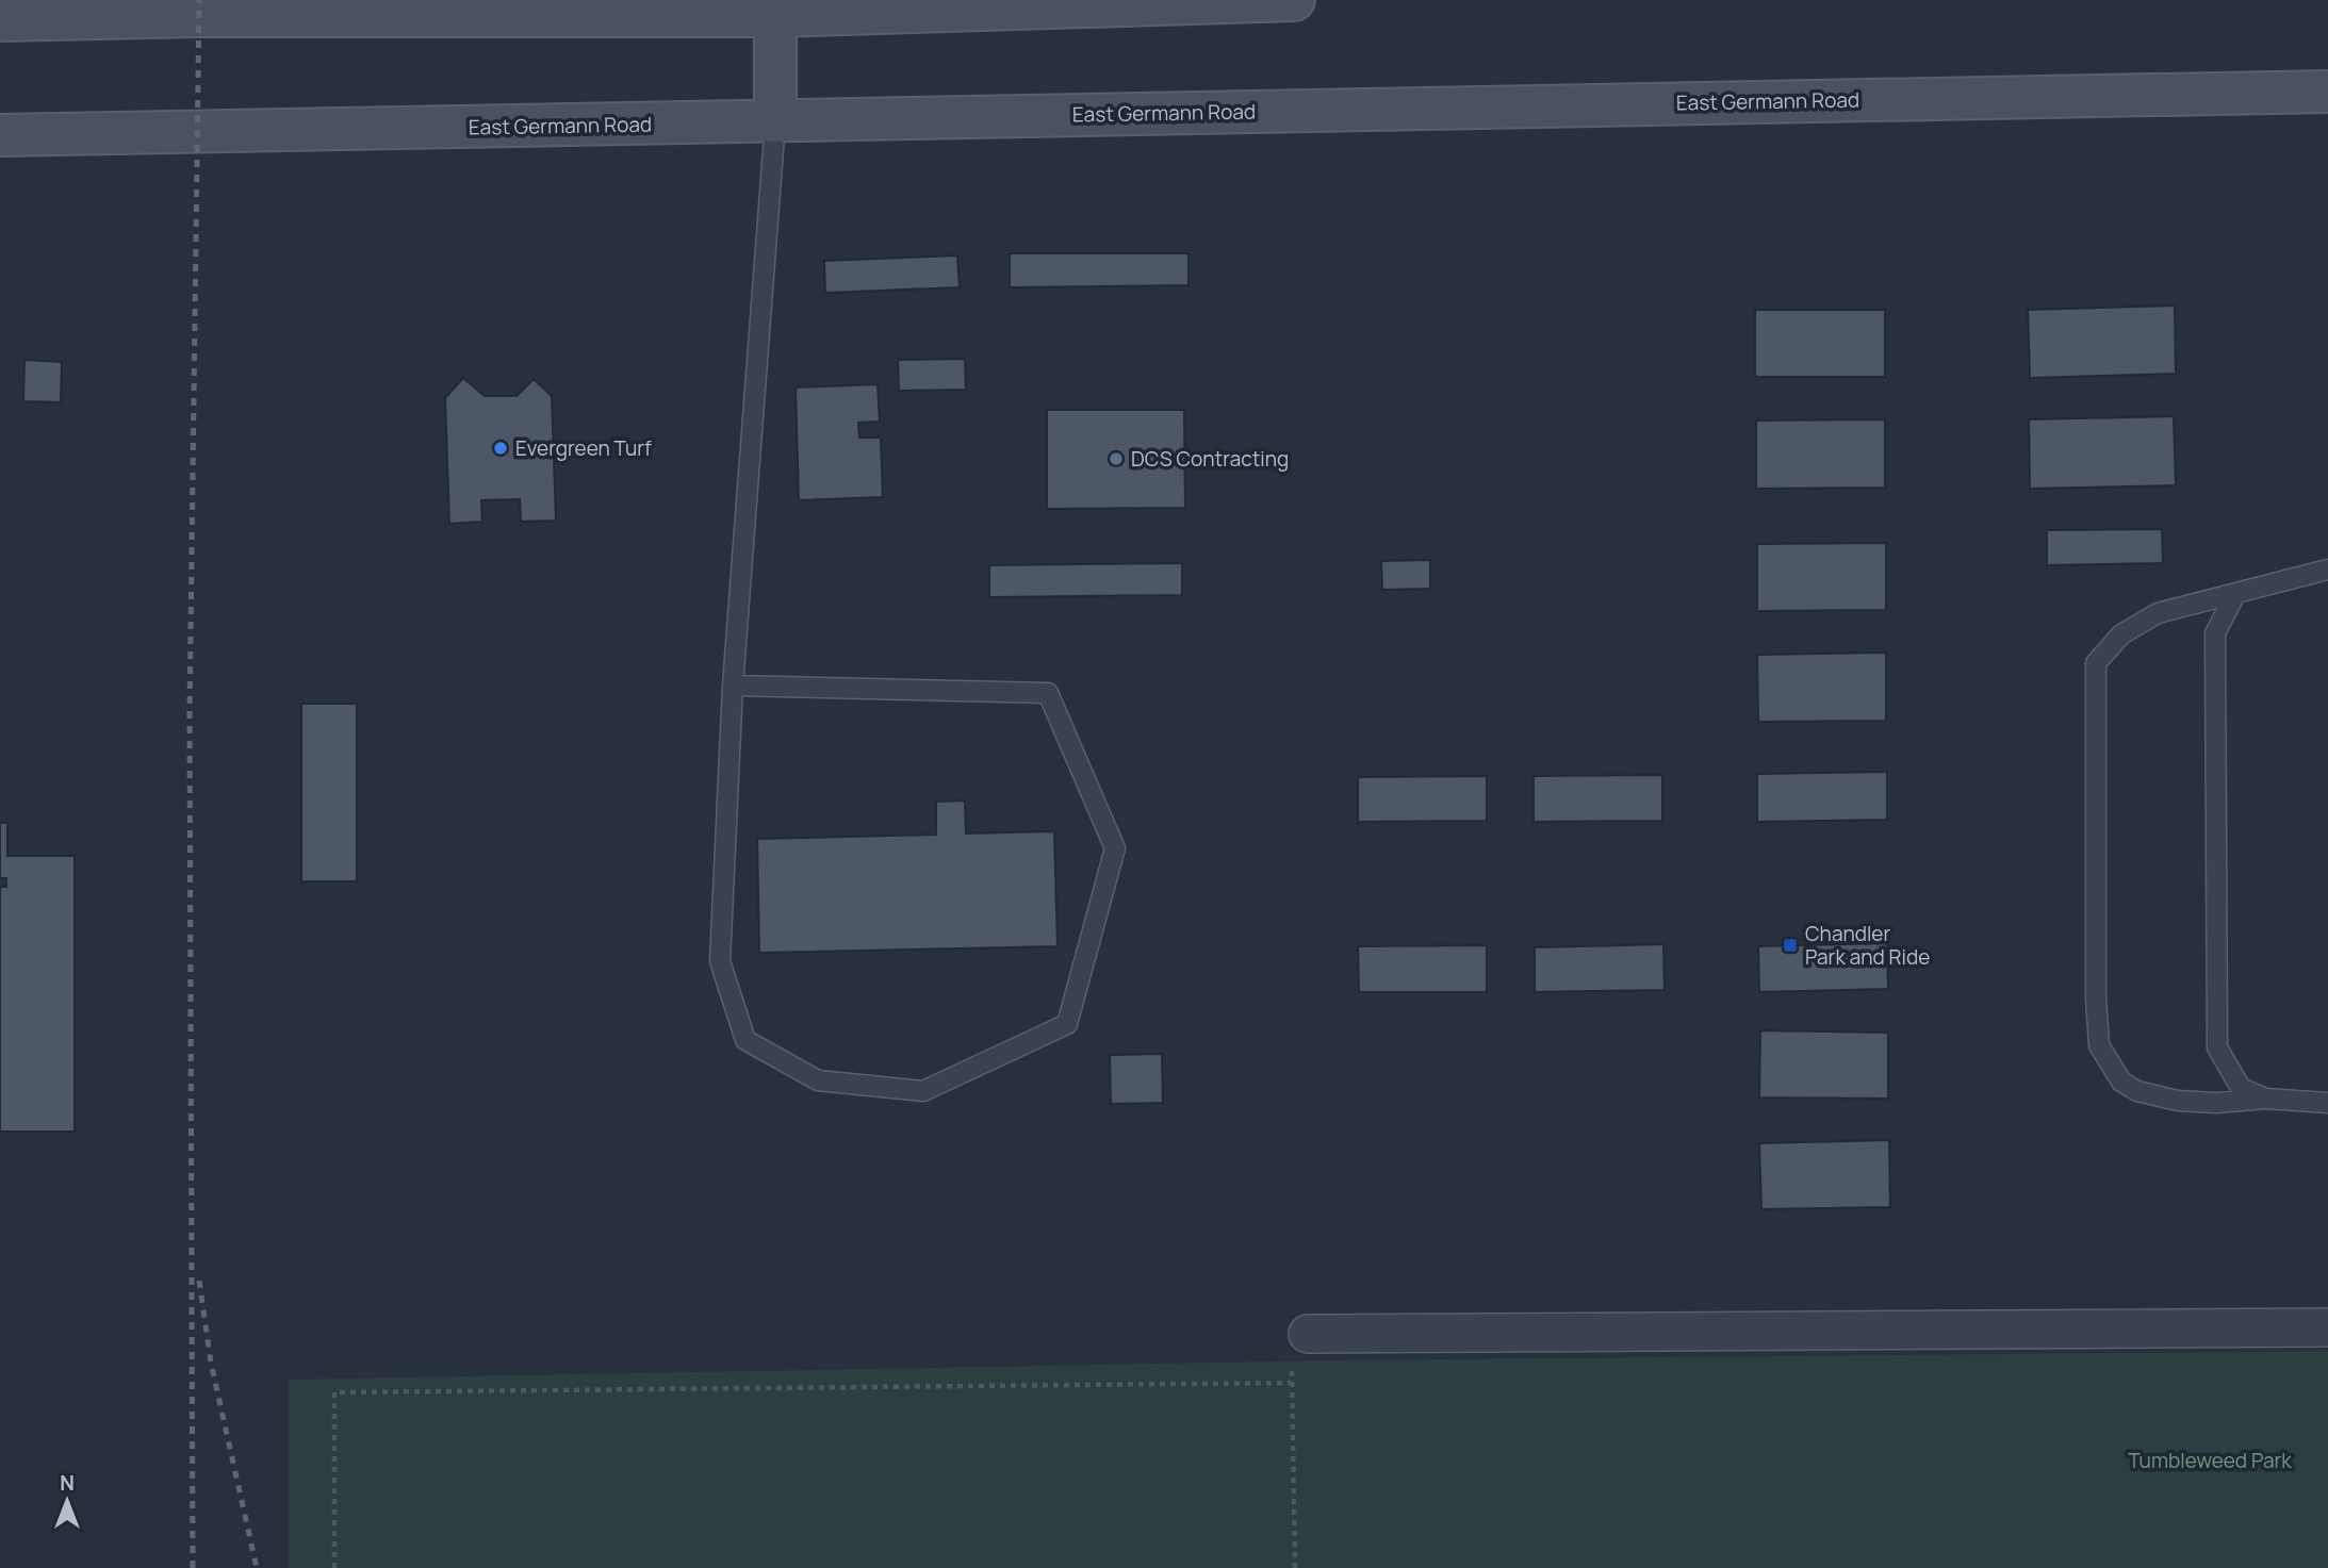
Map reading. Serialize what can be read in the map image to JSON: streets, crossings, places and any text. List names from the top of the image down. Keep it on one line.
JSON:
{"streets":{"main road":["East Germann Road"]},"parks":["Tumbleweed Park"],"places":{"other":["Evergreen Turf","DCS Contracting"],"transit":["Chandler Park and Ride"]},"north":"top"}
